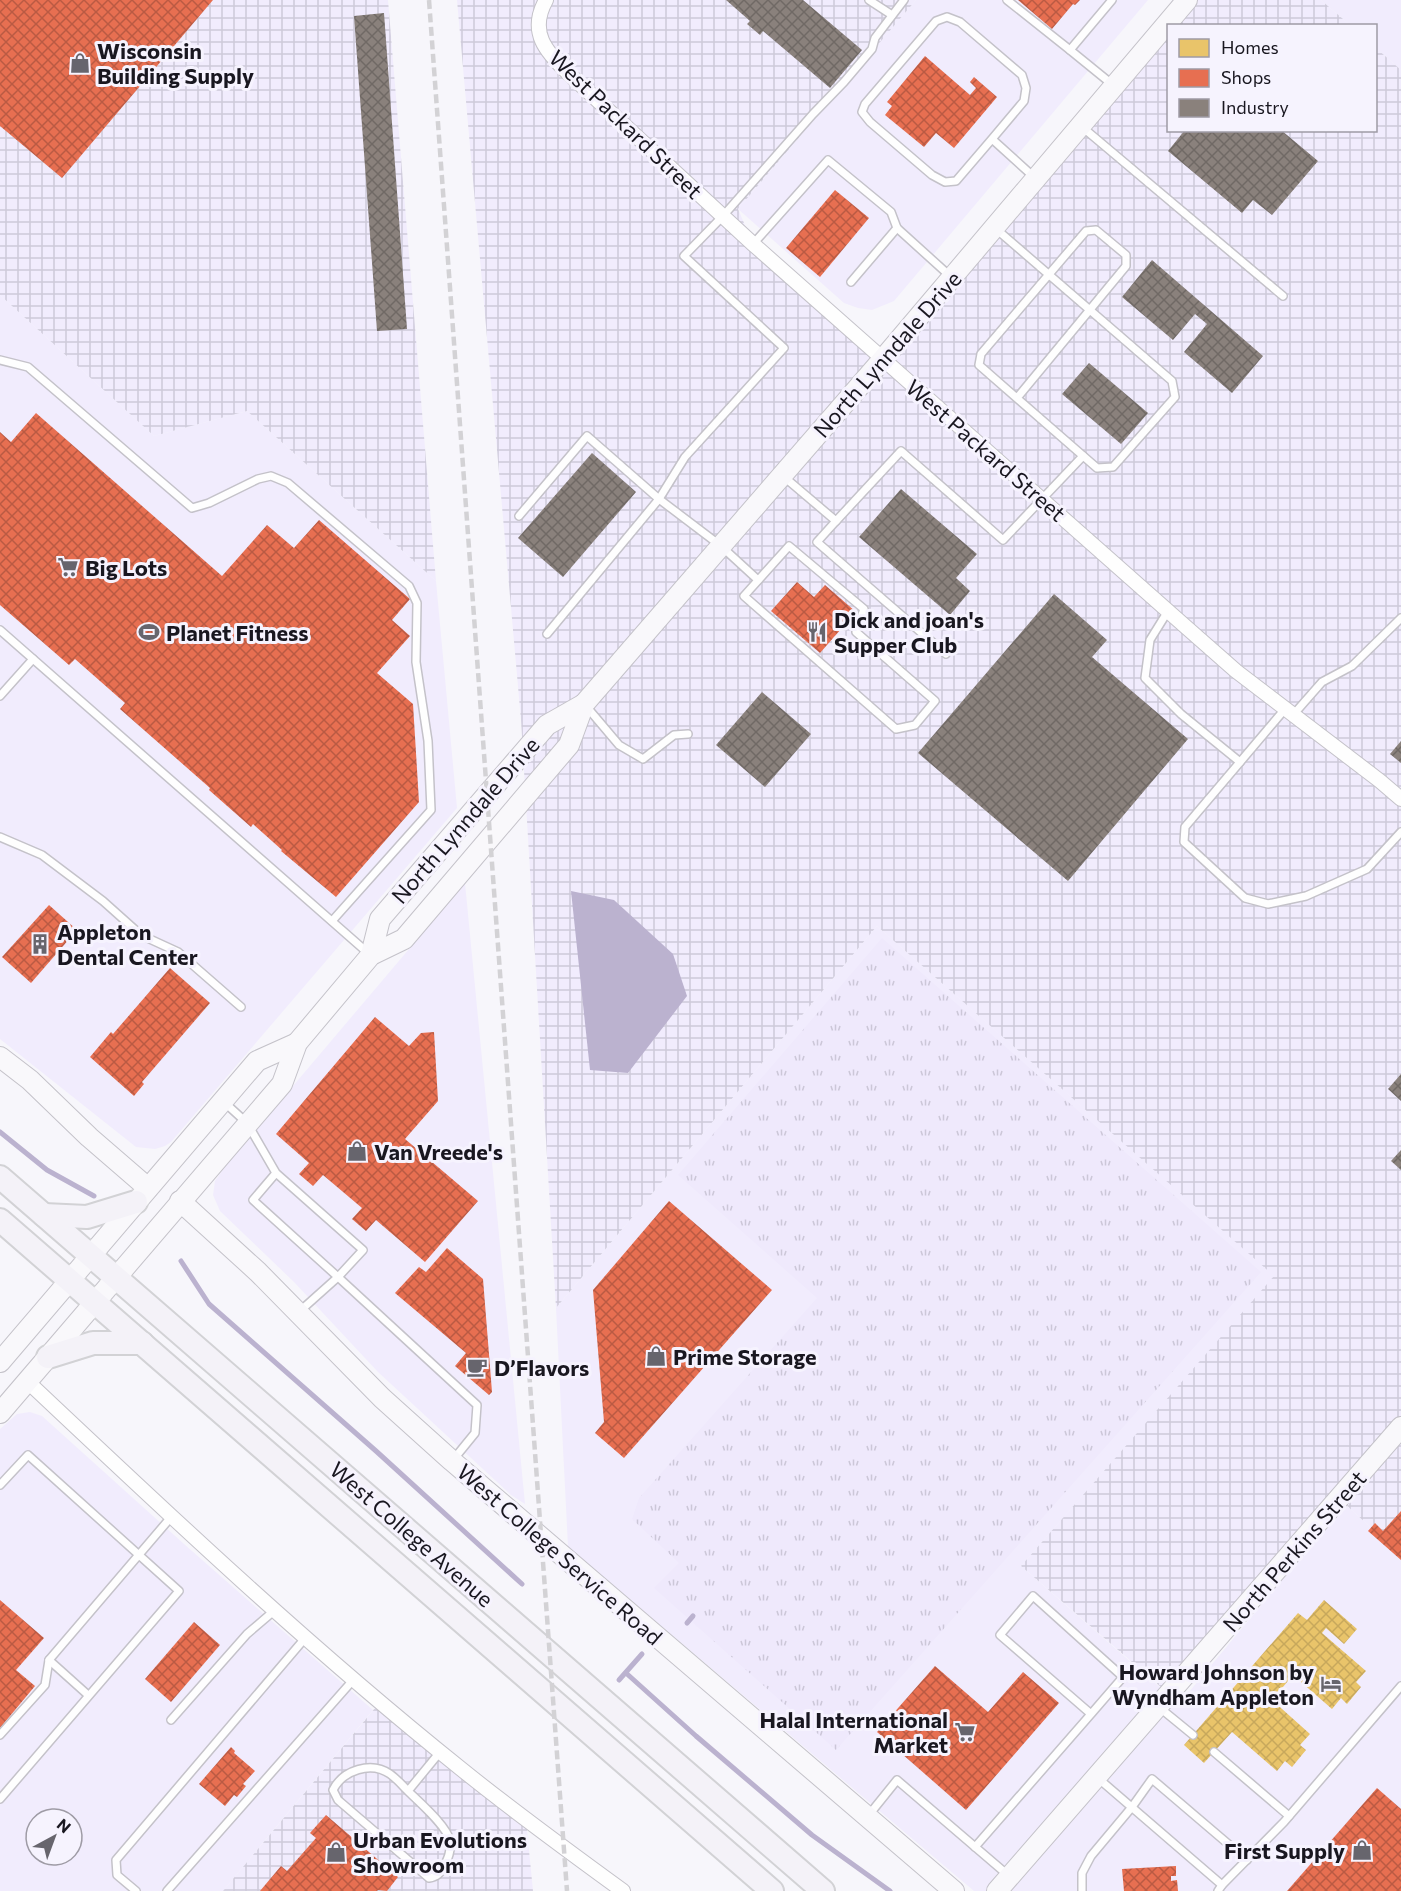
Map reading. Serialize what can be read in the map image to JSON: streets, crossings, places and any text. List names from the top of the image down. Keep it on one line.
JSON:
{"streets":{"main road":["North Lynndale Drive","West College Avenue","North Perkins Street","West College Service Road"],"street":["West Packard Street"]},"crossings":[["West Packard Street","North Lynndale Drive"],["North Lynndale Drive","West College Avenue"],["North Lynndale Drive","West College Service Road"]],"places":{"shop":["Wisconsin Building Supply","Van Vreede's","Prime Storage","First Supply","Urban Evolutions Showroom"],"supermarket":["Big Lots","Halal International Market"],"sports":["Planet Fitness"],"restaurant":["Dick and joan's Supper Club"],"building":["Appleton Dental Center"],"cafe":["D’Flavors"],"hotel":["Howard Johnson by Wyndham Appleton"]},"legend":["Homes","Shops","Industry"],"north":"top right"}
